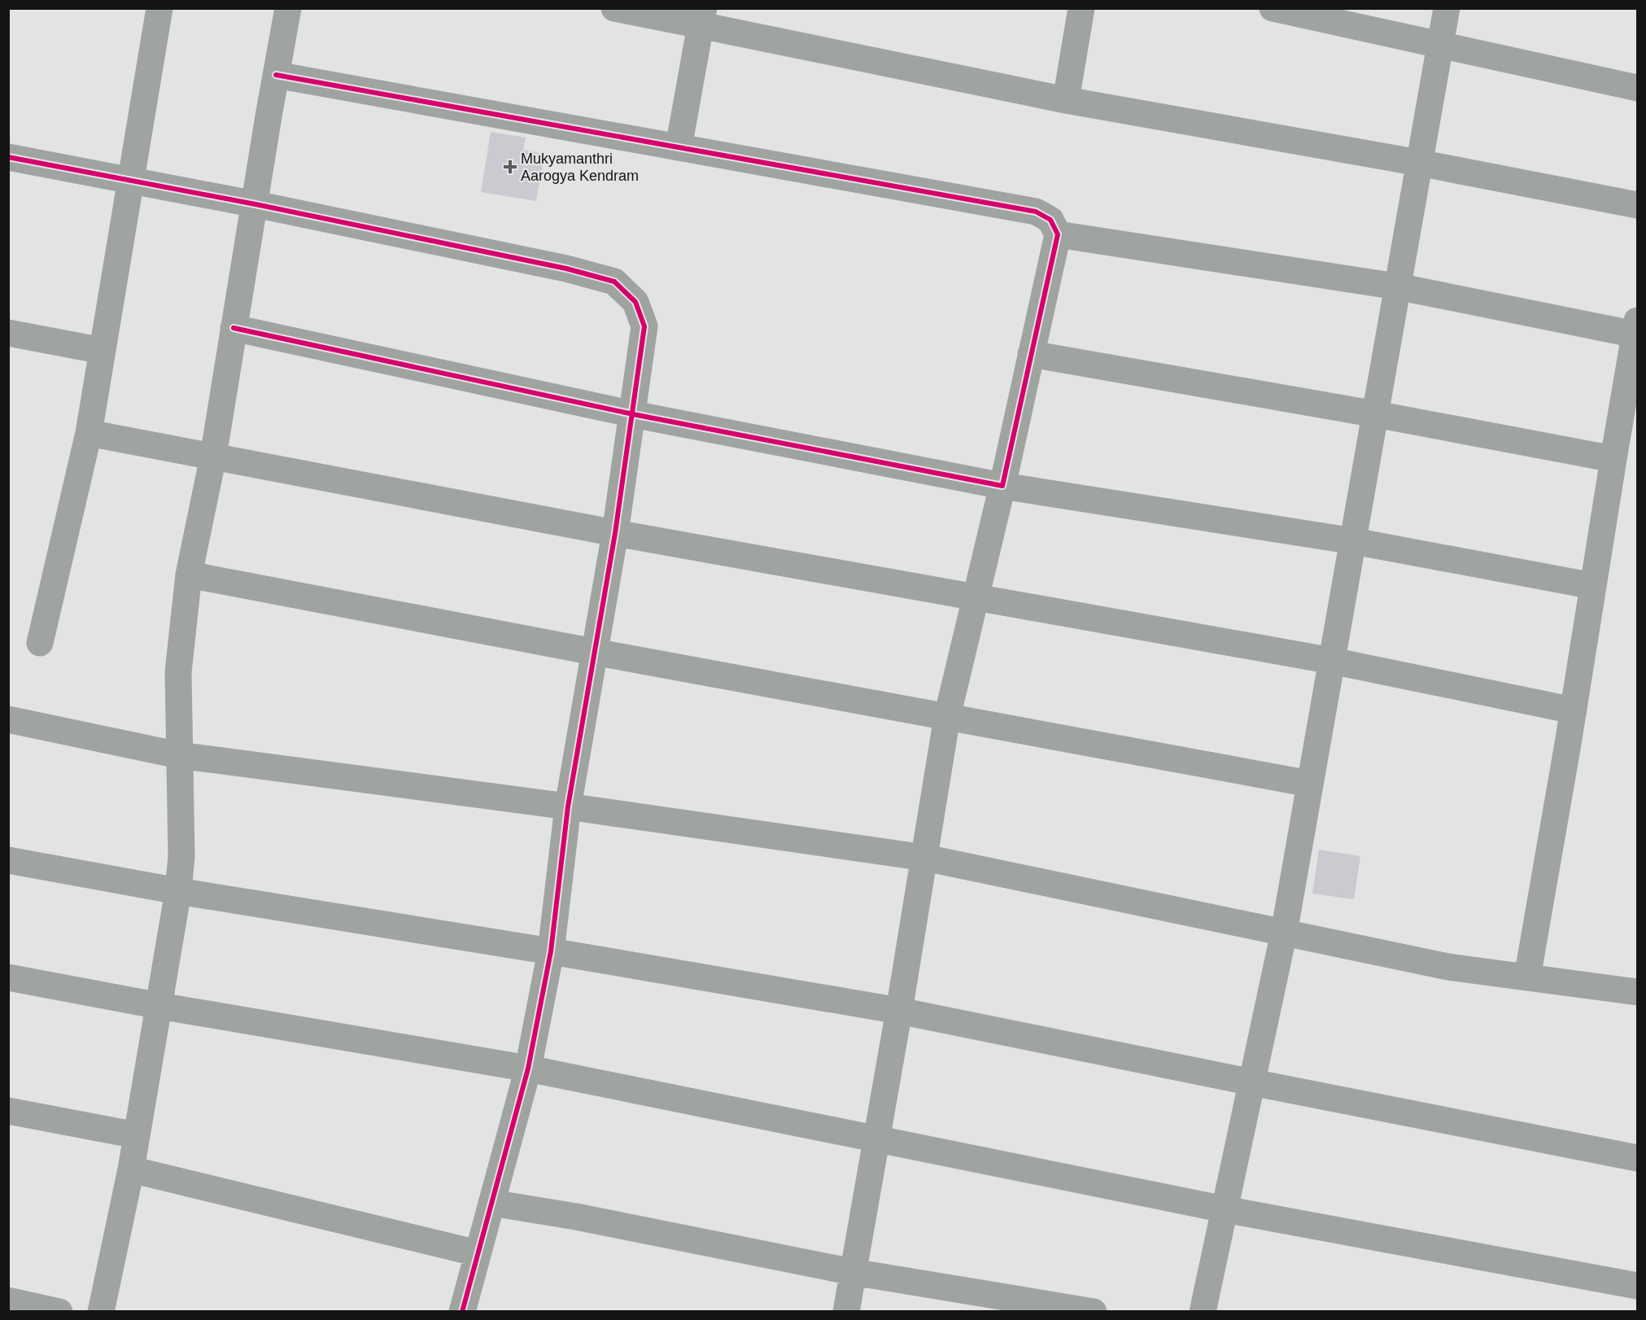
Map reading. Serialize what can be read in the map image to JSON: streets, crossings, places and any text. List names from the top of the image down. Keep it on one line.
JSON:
{"places":{"health":["Mukyamanthri Aarogya Kendram"]}}
